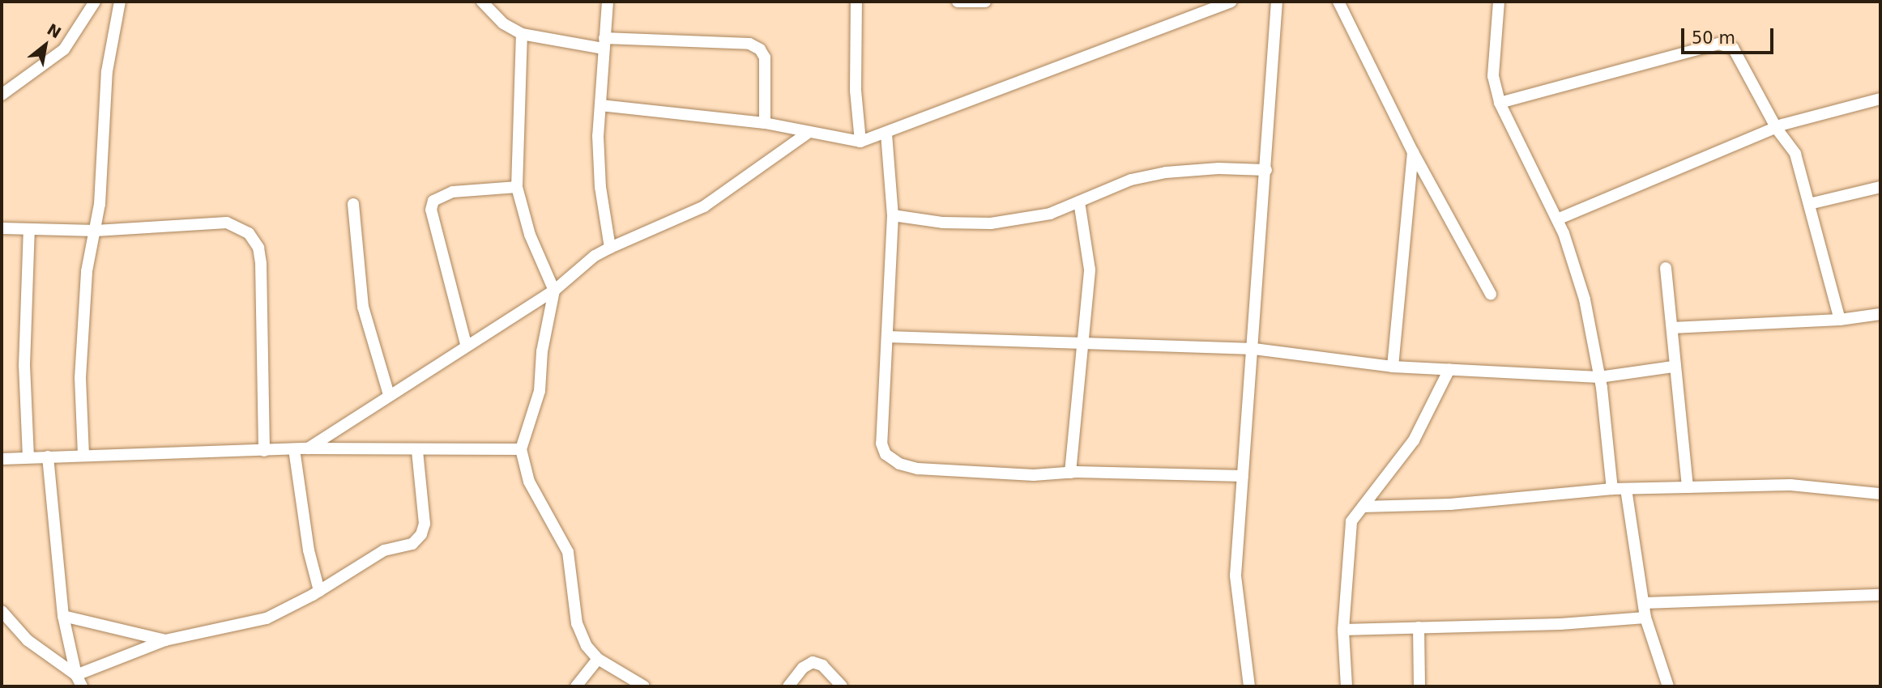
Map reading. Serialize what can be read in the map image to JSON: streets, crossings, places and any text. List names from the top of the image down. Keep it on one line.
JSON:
{"scale_bar":"50 m","north":"top right"}
